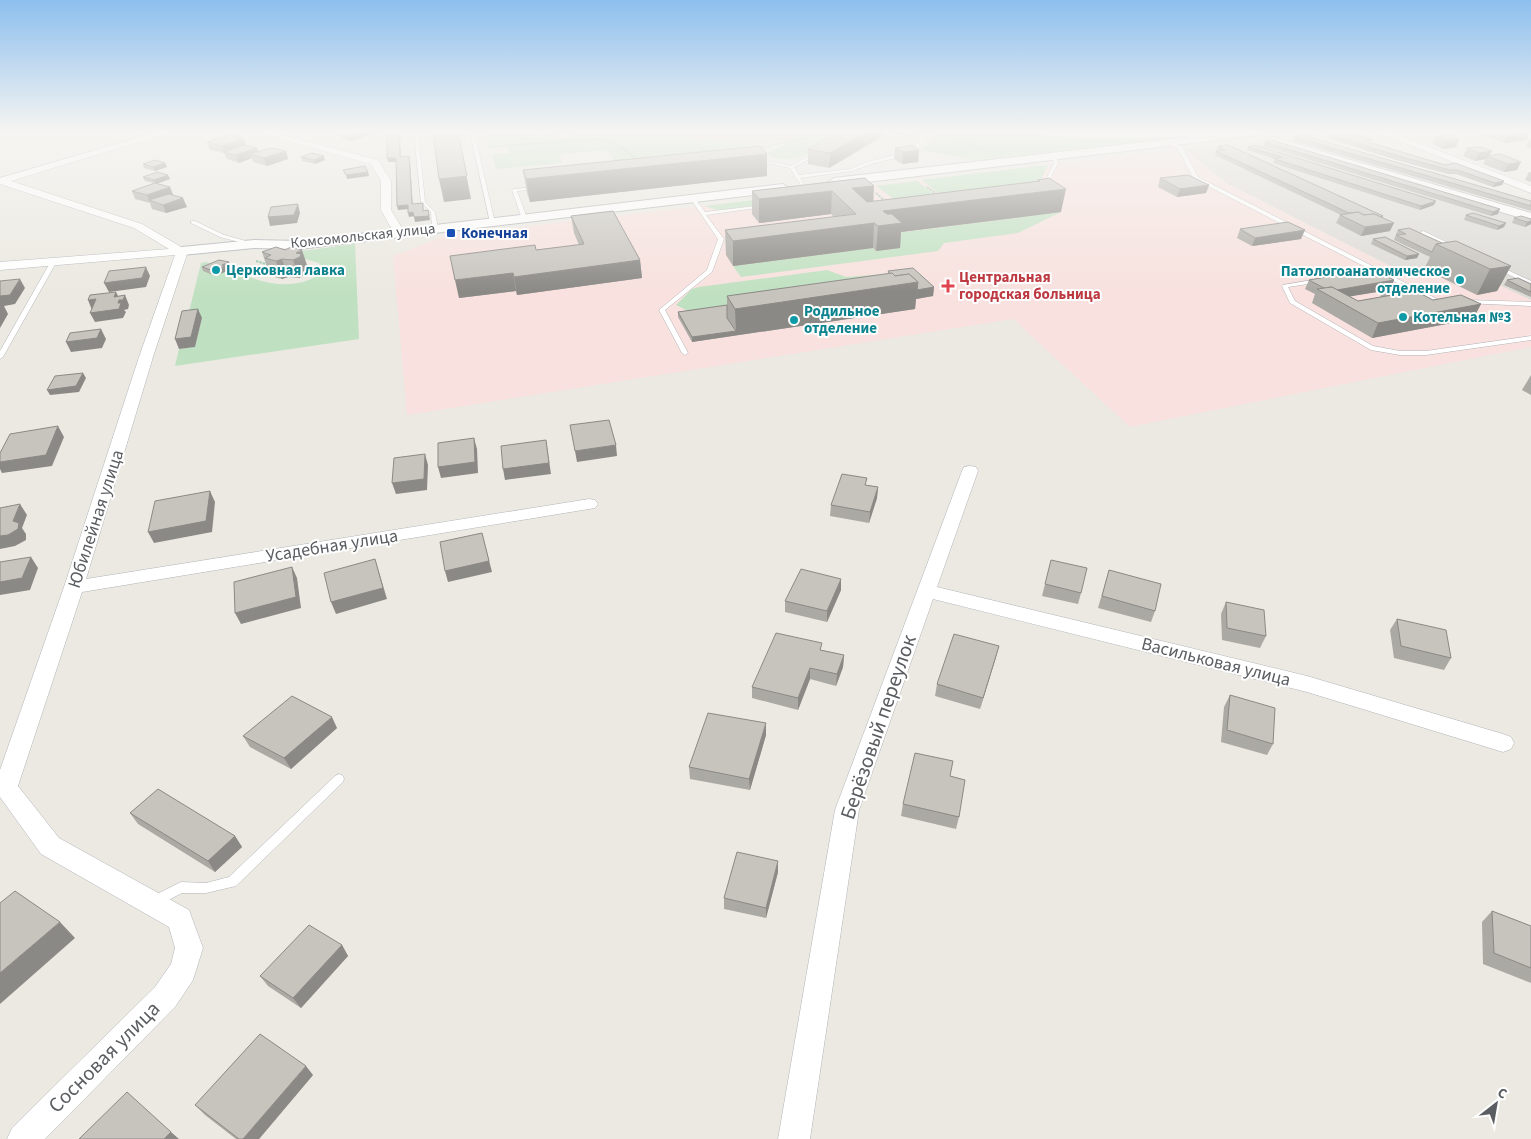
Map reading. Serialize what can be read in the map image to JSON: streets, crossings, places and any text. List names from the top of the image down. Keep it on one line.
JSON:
{"streets":{"street":["Комсомольская улица","Юбилейная улица","Усадебная улица","Васильковая улица","Берёзовый переулок","Сосновая улица"]},"crossings":[["Комсомольская улица","Юбилейная улица"],["Юбилейная улица","Усадебная улица"],["Юбилейная улица","Сосновая улица"],["Васильковая улица","Берёзовый переулок"]],"places":{"transit":["Конечная"],"other":["Церковная лавка","Патологоанатомическое отделение","Котельная №3","Родильное отделение"],"health":["Центральная городская больница"]},"north":"top right"}
